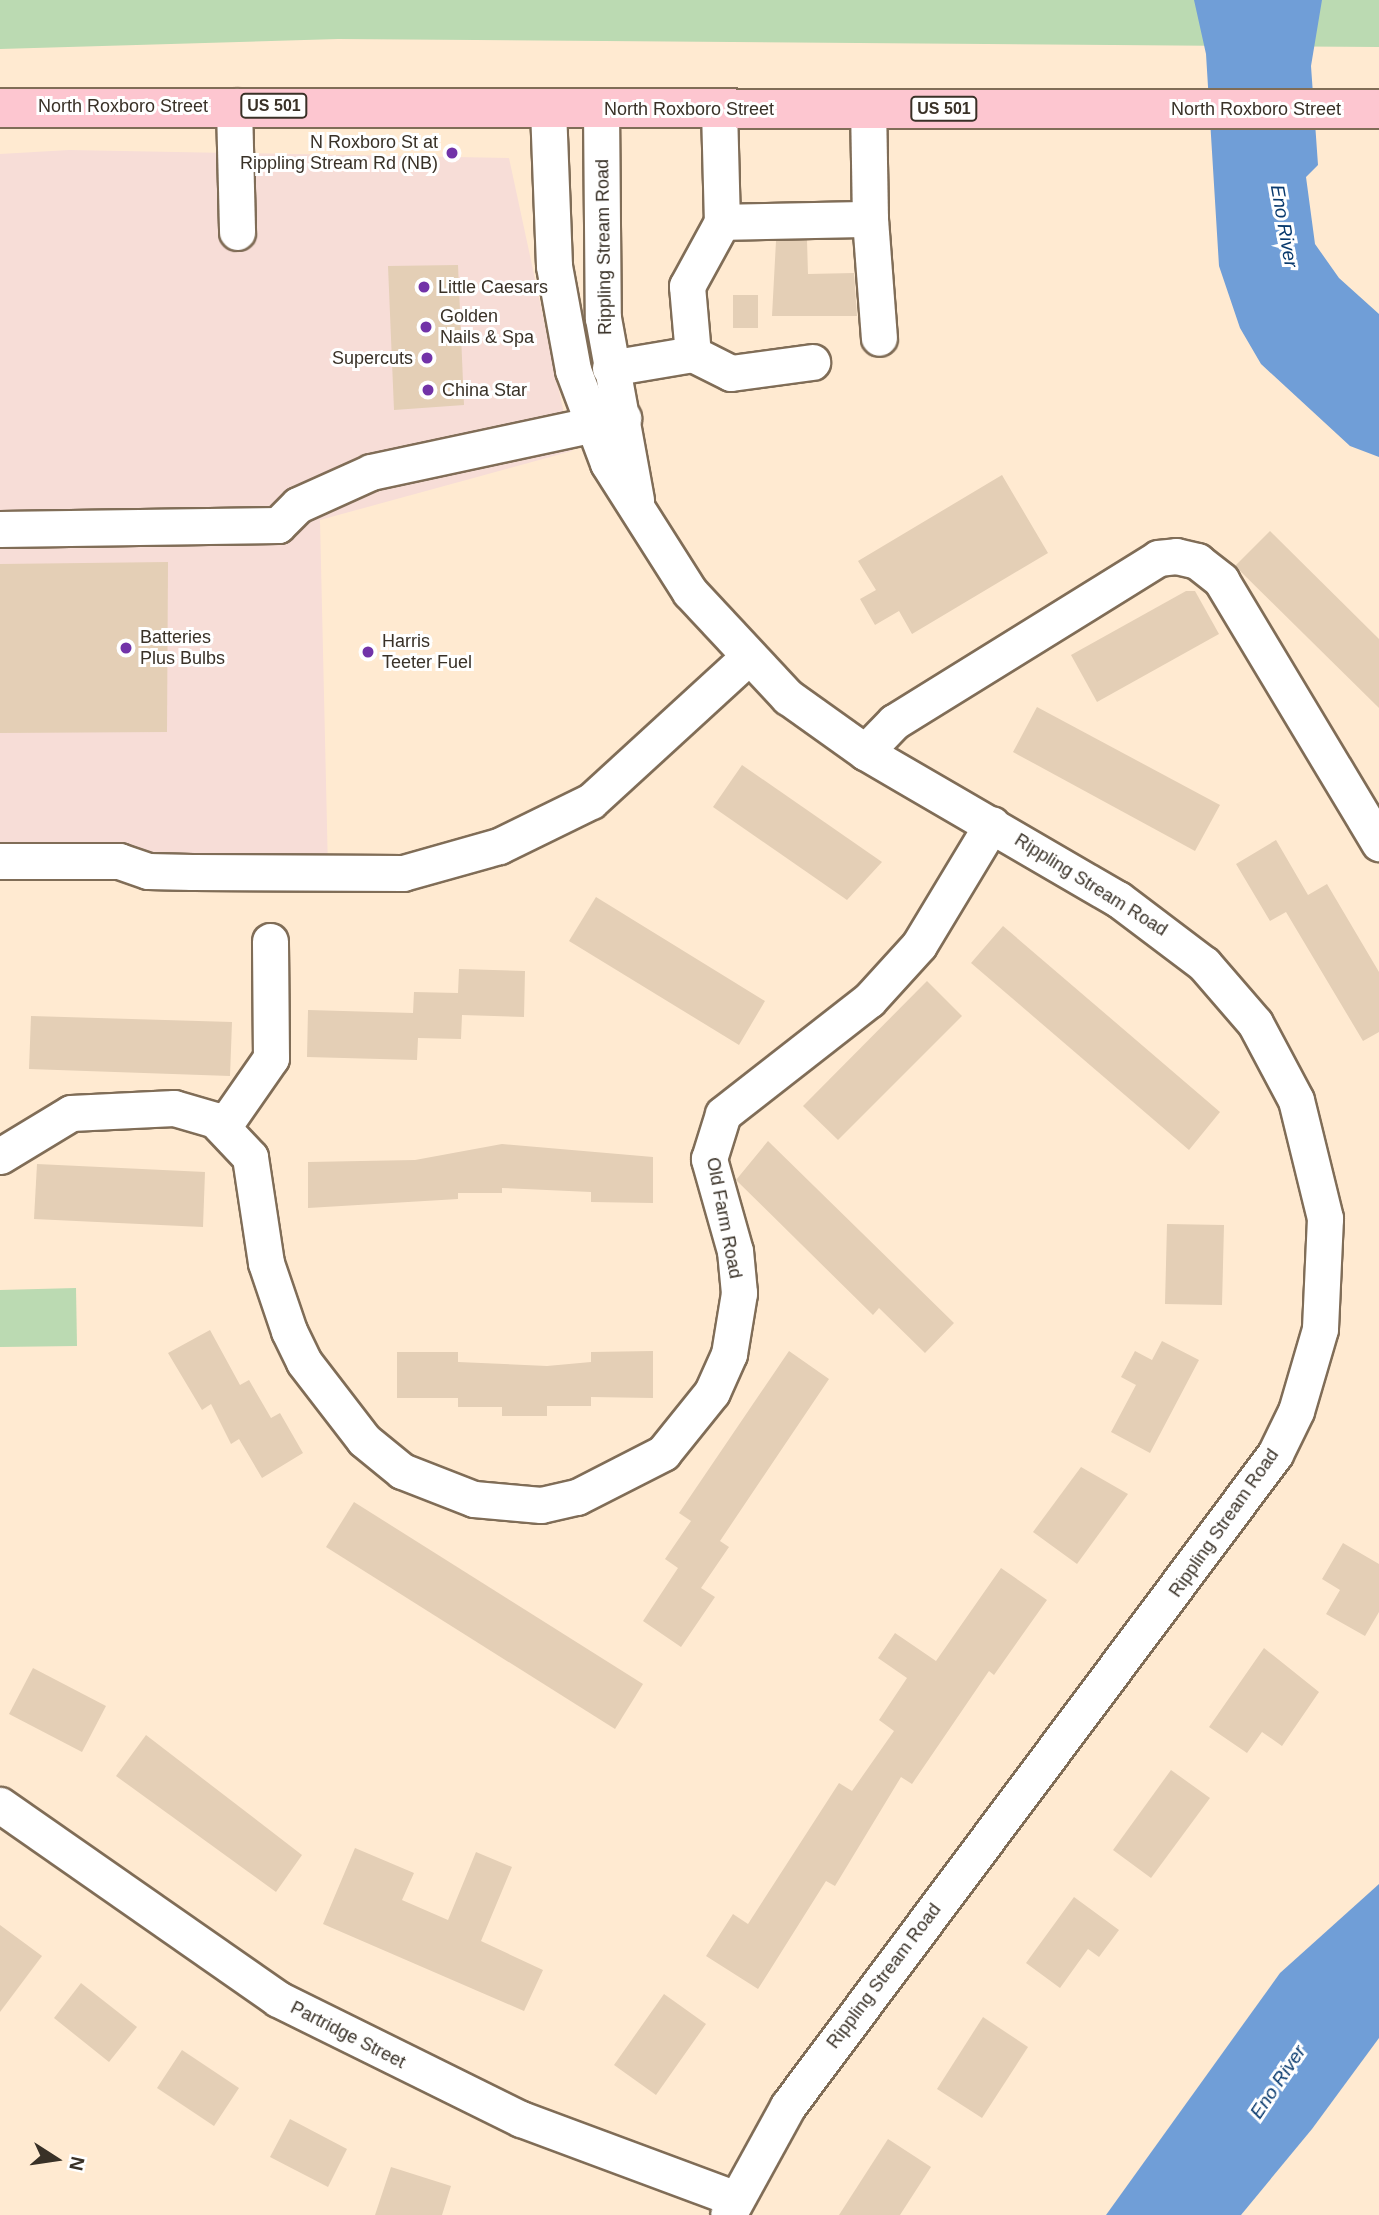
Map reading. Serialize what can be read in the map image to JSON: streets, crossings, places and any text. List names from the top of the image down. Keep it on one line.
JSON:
{"streets":{"highway":["North Roxboro Street","US 501"],"street":["Rippling Stream Road","Old Farm Road","Partridge Street"]},"crossings":[["North Roxboro Street","Rippling Stream Road"],["Rippling Stream Road","Old Farm Road"],["Rippling Stream Road","Partridge Street"]],"water":["Eno River"],"places":["N Roxboro St at Rippling Stream Rd (NB)","Little Caesars","Golden Nails & Spa","Supercuts","China Star","Batteries Plus Bulbs","Harris Teeter Fuel"],"north":"right"}
